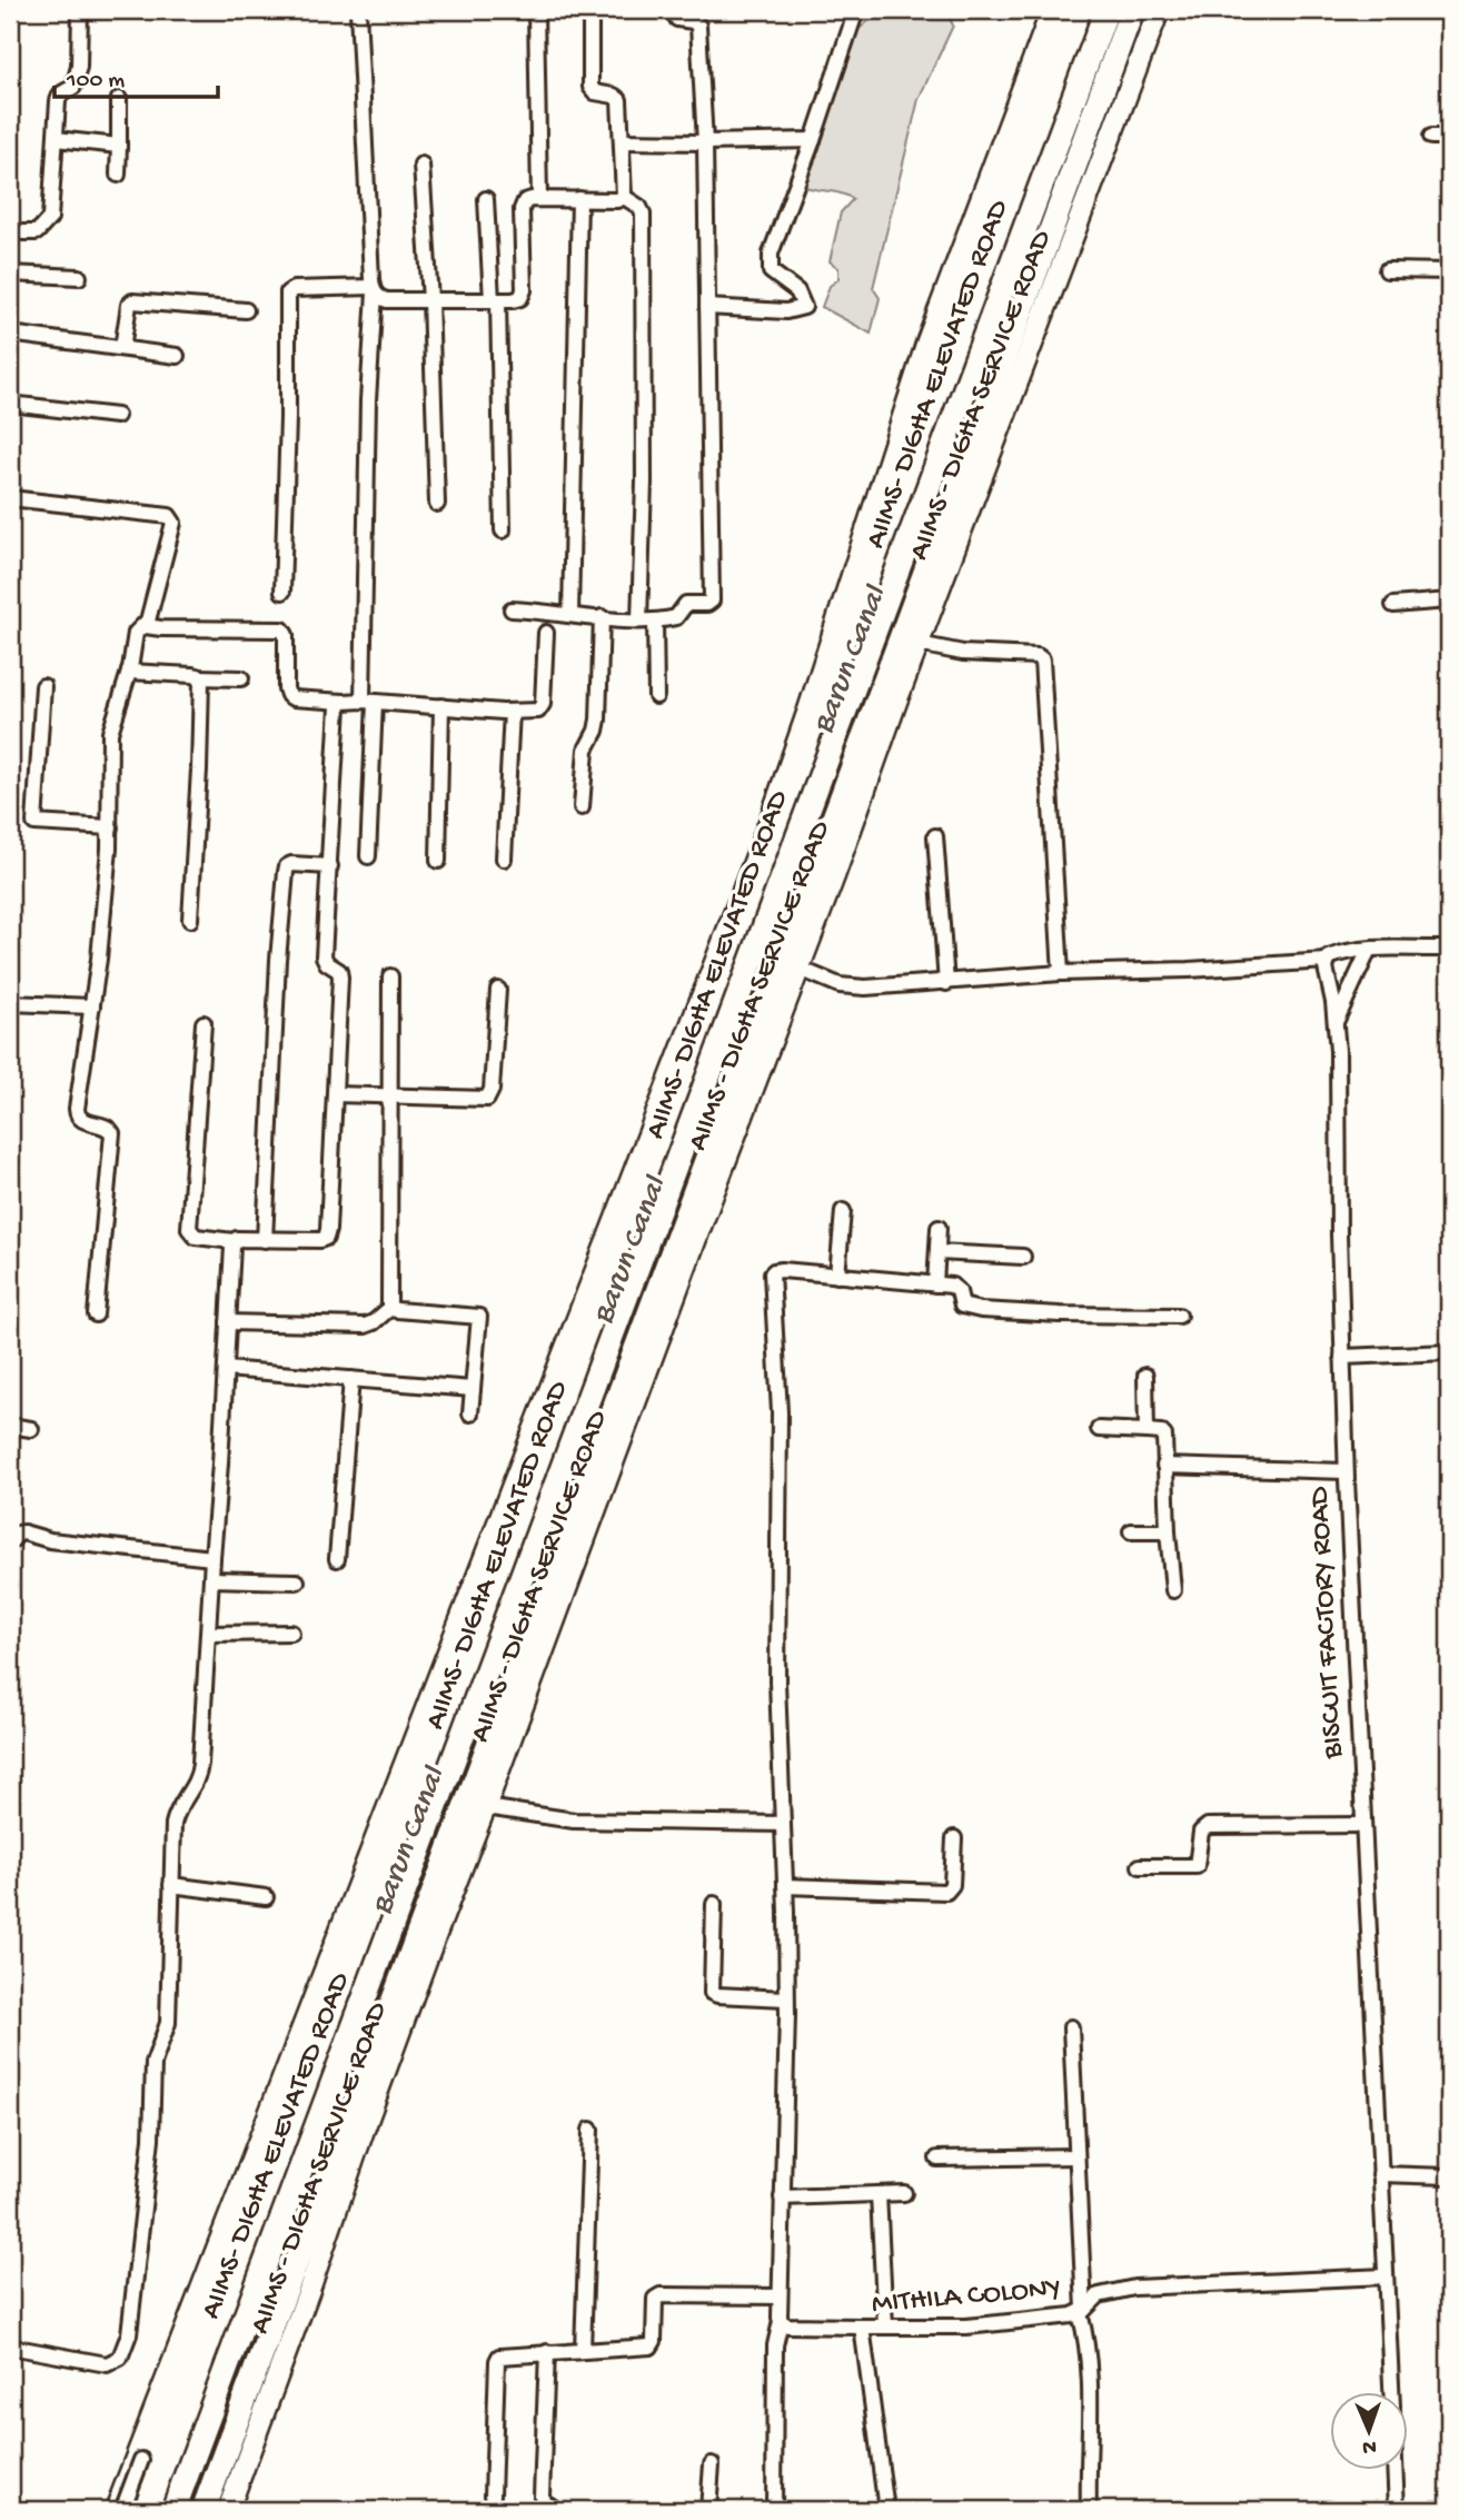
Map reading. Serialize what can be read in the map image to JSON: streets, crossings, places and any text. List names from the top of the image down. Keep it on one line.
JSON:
{"streets":{"highway":["AIIMS- DIGHA ELEVATED ROAD"],"main road":["AIIMS - DIGHA SERVICE ROAD"],"street":["BISCUIT FACTORY ROAD","MITHILA COLONY"]},"crossings":[["BISCUIT FACTORY ROAD","MITHILA COLONY"]],"water":["Barun Canal"],"scale_bar":"100 m","north":"bottom"}
